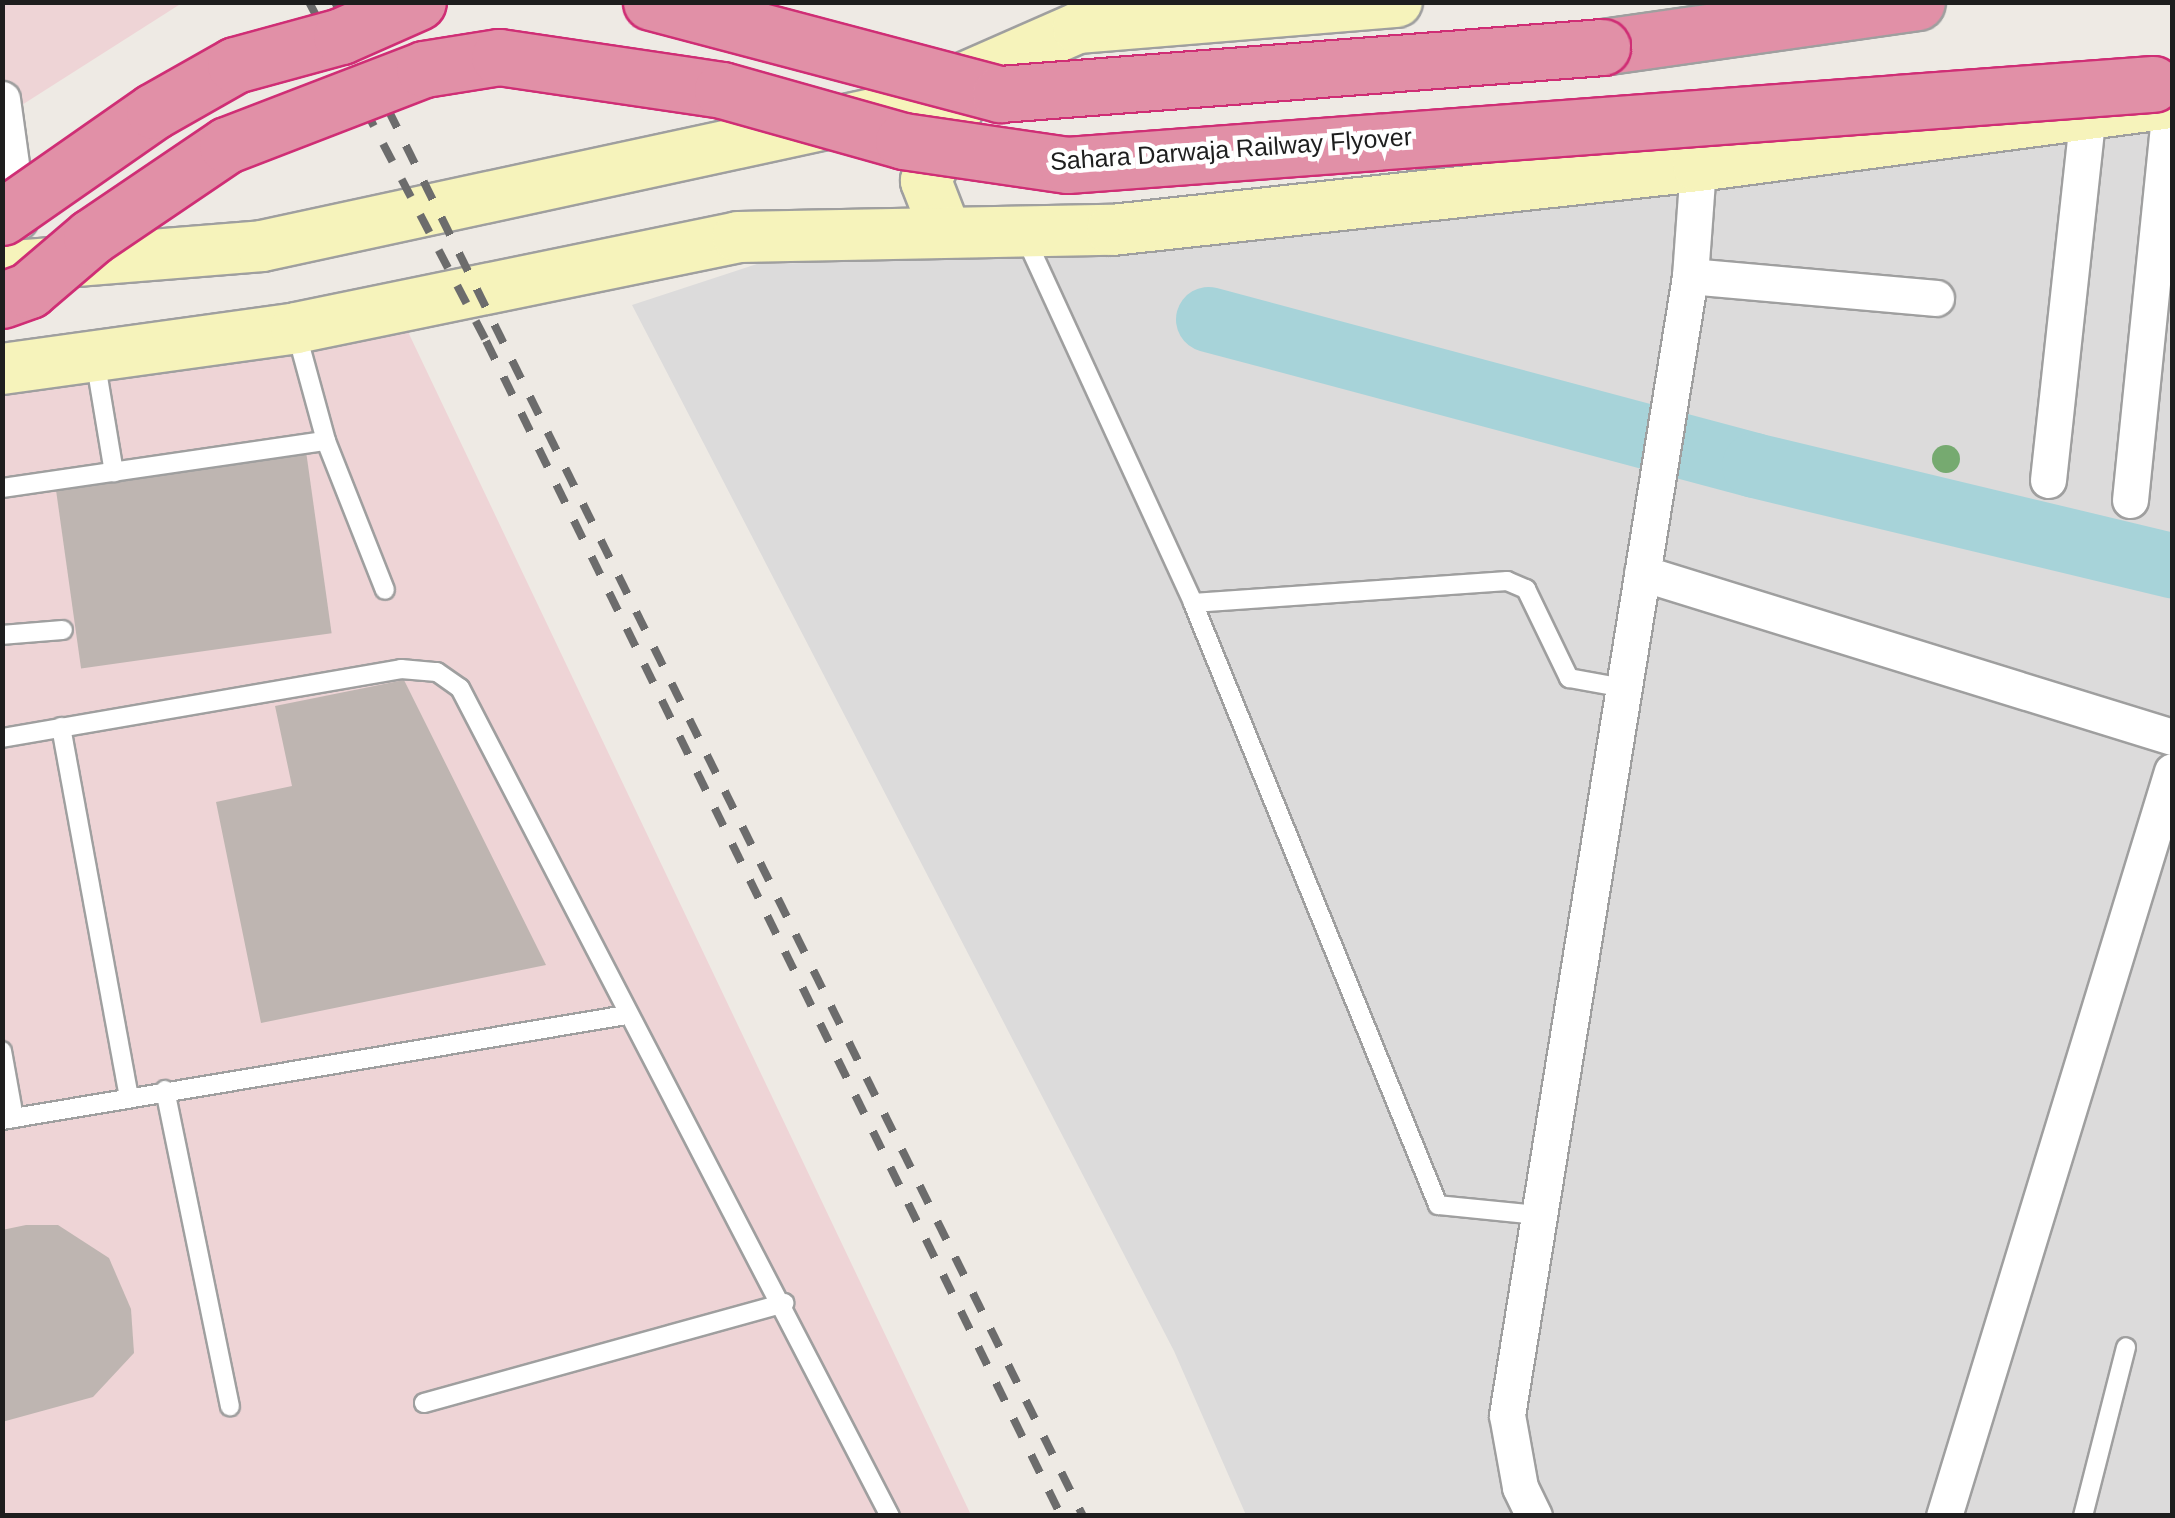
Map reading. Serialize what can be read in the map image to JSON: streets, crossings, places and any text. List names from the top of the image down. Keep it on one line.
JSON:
{"streets":{"highway":["Sahara Darwaja Railway Flyover"]}}
